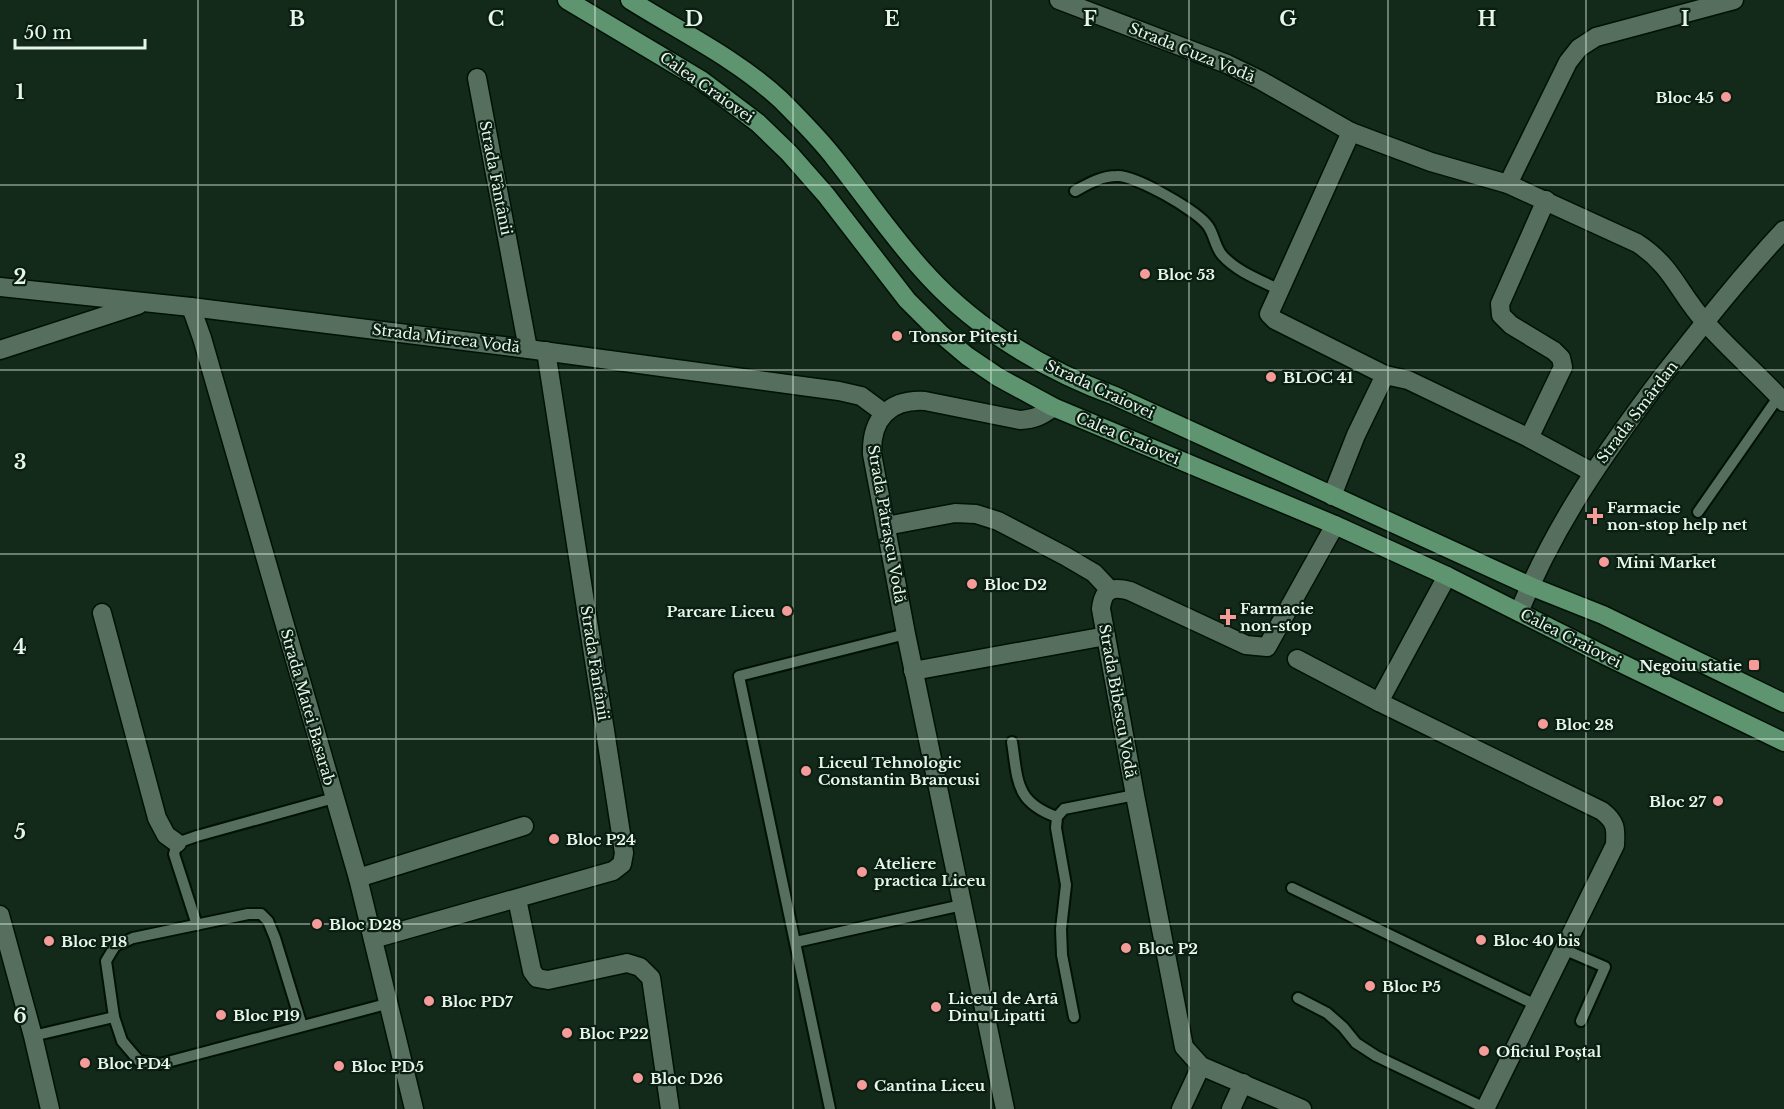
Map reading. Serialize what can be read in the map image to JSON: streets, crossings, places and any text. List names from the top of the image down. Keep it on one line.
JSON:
{"streets":{"main road":["Calea Craiovei","Strada Craiovei"],"street":["Strada Cuza Vodă","Strada Fântânii","Strada Mircea Vodă","Strada Smârdan","Strada Pătrașcu Vodă","Strada Bibescu Vodă","Strada Matei Basarab"]},"crossings":[["Strada Cuza Vodă","Strada Smârdan"],["Calea Craiovei","Strada Craiovei"],["Calea Craiovei","Strada Smârdan"],["Strada Fântânii","Strada Mircea Vodă"],["Strada Fântânii","Strada Matei Basarab"],["Strada Mircea Vodă","Strada Pătrașcu Vodă"],["Strada Mircea Vodă","Strada Matei Basarab"],["Strada Craiovei","Strada Smârdan"]],"places":{"other":["Bloc 45","Bloc 53","Tonsor Pitești","BLOC 41","Mini Market","Bloc D2","Parcare Liceu","Bloc 28","Liceul Tehnologic Constantin Brancusi","Bloc 27","Bloc P24","Ateliere practica Liceu","Bloc D28","Bloc 40 bis","Bloc P18","Bloc P2","Bloc P5","Bloc PD7","Liceul de Artă Dinu Lipatti","Bloc P19","Bloc P22","Oficiul Poștal","Bloc PD4","Bloc PD5","Bloc D26","Cantina Liceu"],"health":["Farmacie non-stop help net","Farmacie non-stop"],"transit":["Negoiu statie"]},"scale_bar":"50 m","grid":{"columns":["B","C","D","E","F","G","H","I"],"rows":["1","2","3","4","5","6"]}}
